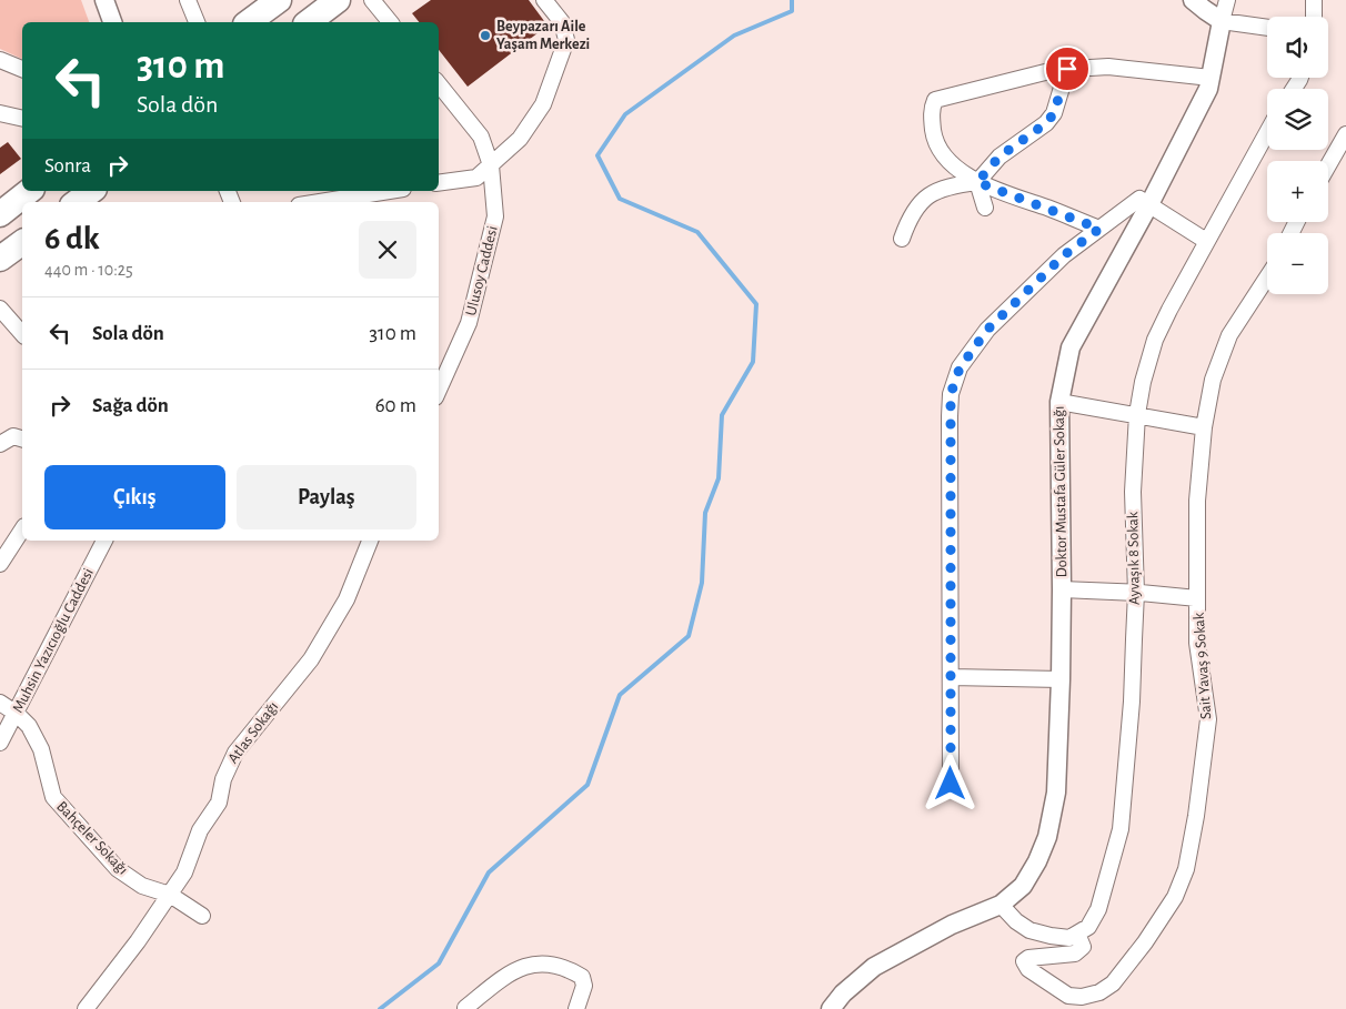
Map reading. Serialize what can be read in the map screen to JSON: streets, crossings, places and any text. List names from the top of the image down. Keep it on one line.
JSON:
{"streets":{"street":["Ulusoy Caddesi","Doktor Mustafa Güler Sokağı","Ayvaşık 8 Sokak","Muhsin Yazıcıoğlu Caddesi","Sait Yavaş 9 Sokak","Atlas Sokağı","Bahçeler Sokağı"]},"crossings":[["Ayvaşık 8 Sokak","Sait Yavaş 9 Sokak"],["Muhsin Yazıcıoğlu Caddesi","Bahçeler Sokağı"],["Atlas Sokağı","Bahçeler Sokağı"]],"places":["Beypazarı Aile Yaşam Merkezi"],"page":{"map_buttons":["+","−"],"turn":["310 m","Sola dön"],"then":"Sonra","heading":["6 dk","440 m · 10:25"],"list":[{"name":"Sola dön","value":"310 m"},{"name":"Sağa dön","value":"60 m"}],"buttons":["Çıkış","Paylaş"]}}
